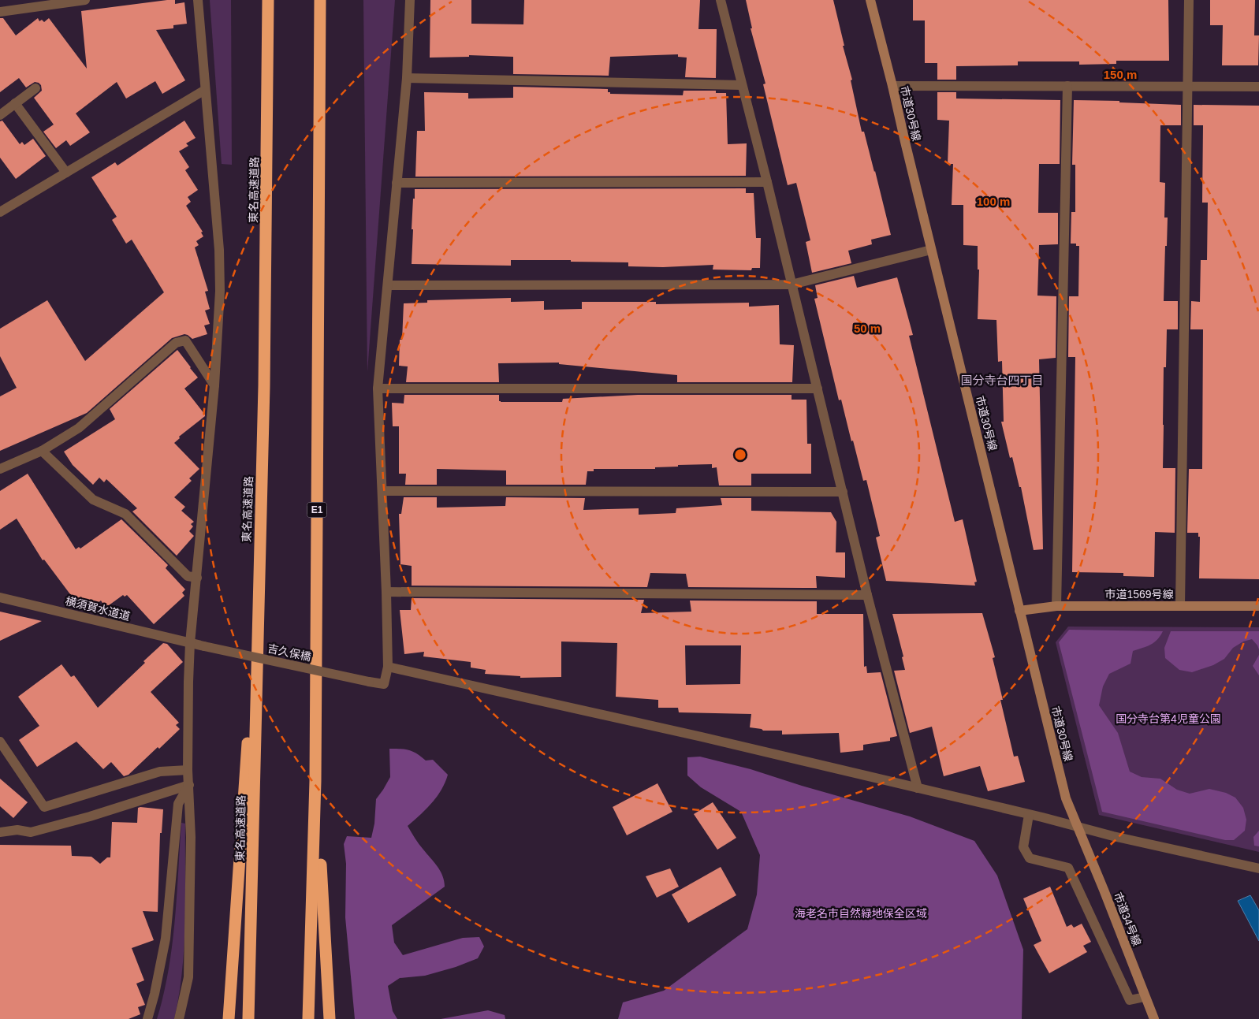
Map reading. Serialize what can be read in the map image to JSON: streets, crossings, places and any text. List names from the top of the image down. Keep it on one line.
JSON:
{"streets":{"highway":["東名高速道路","E1"],"street":["市道30号線","市道1569号線","横須賀水道道","吉久保橋","市道34号線"]},"crossings":[["市道30号線","市道1569号線"],["市道30号線","市道34号線"],["横須賀水道道","吉久保橋"]],"districts":["国分寺台四丁目"],"parks":["国分寺台第4児童公園","海老名市自然緑地保全区域"],"rings":["150 m","100 m","50 m"]}
